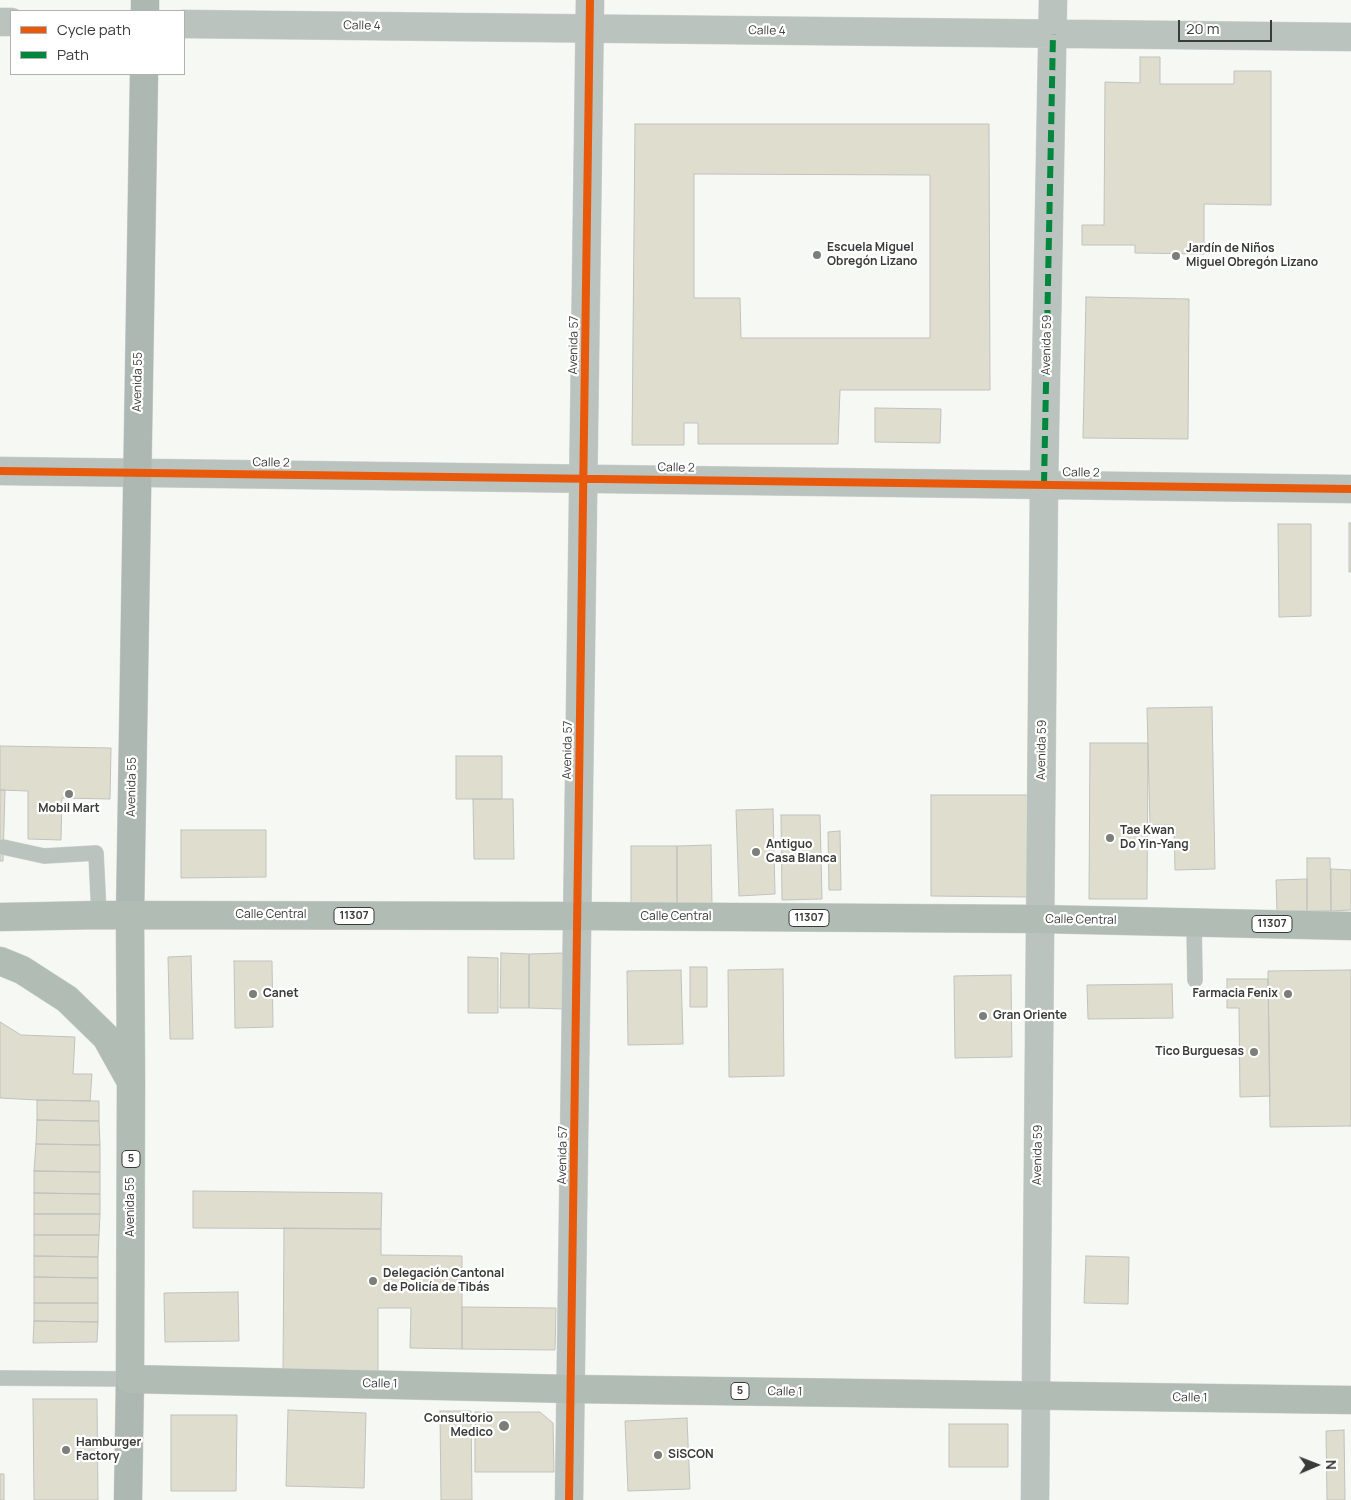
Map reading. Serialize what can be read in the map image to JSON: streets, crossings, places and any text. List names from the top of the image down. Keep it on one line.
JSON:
{"streets":{"main road":["Avenida 55","Calle Central","11307","5","Calle 1"],"street":["Calle 4","Avenida 57","Avenida 59","Calle 2"]},"crossings":[["Calle 4","Avenida 57"],["Calle 4","Avenida 59"],["Avenida 57","Calle 2"],["Avenida 57","Calle Central"],["Avenida 57","Calle 1"],["Avenida 59","Calle 2"],["Avenida 59","Calle Central"],["Avenida 59","Calle 1"],["Avenida 55","Calle 2"],["Avenida 55","Calle Central"],["Avenida 55","5"],["Avenida 55","Calle 1"]],"places":["Escuela Miguel Obregón Lizano","Jardín de Niños Miguel Obregón Lizano","Mobil Mart","Tae Kwan Do Yin-Yang","Antiguo Casa Blanca","Canet","Farmacia Fenix","Gran Oriente","Tico Burguesas","Delegación Cantonal de Policía de Tibás","Consultorio Medico","Hamburger Factory","SiSCON"],"legend":["Cycle path","Path"],"scale_bar":"20 m","north":"right"}
